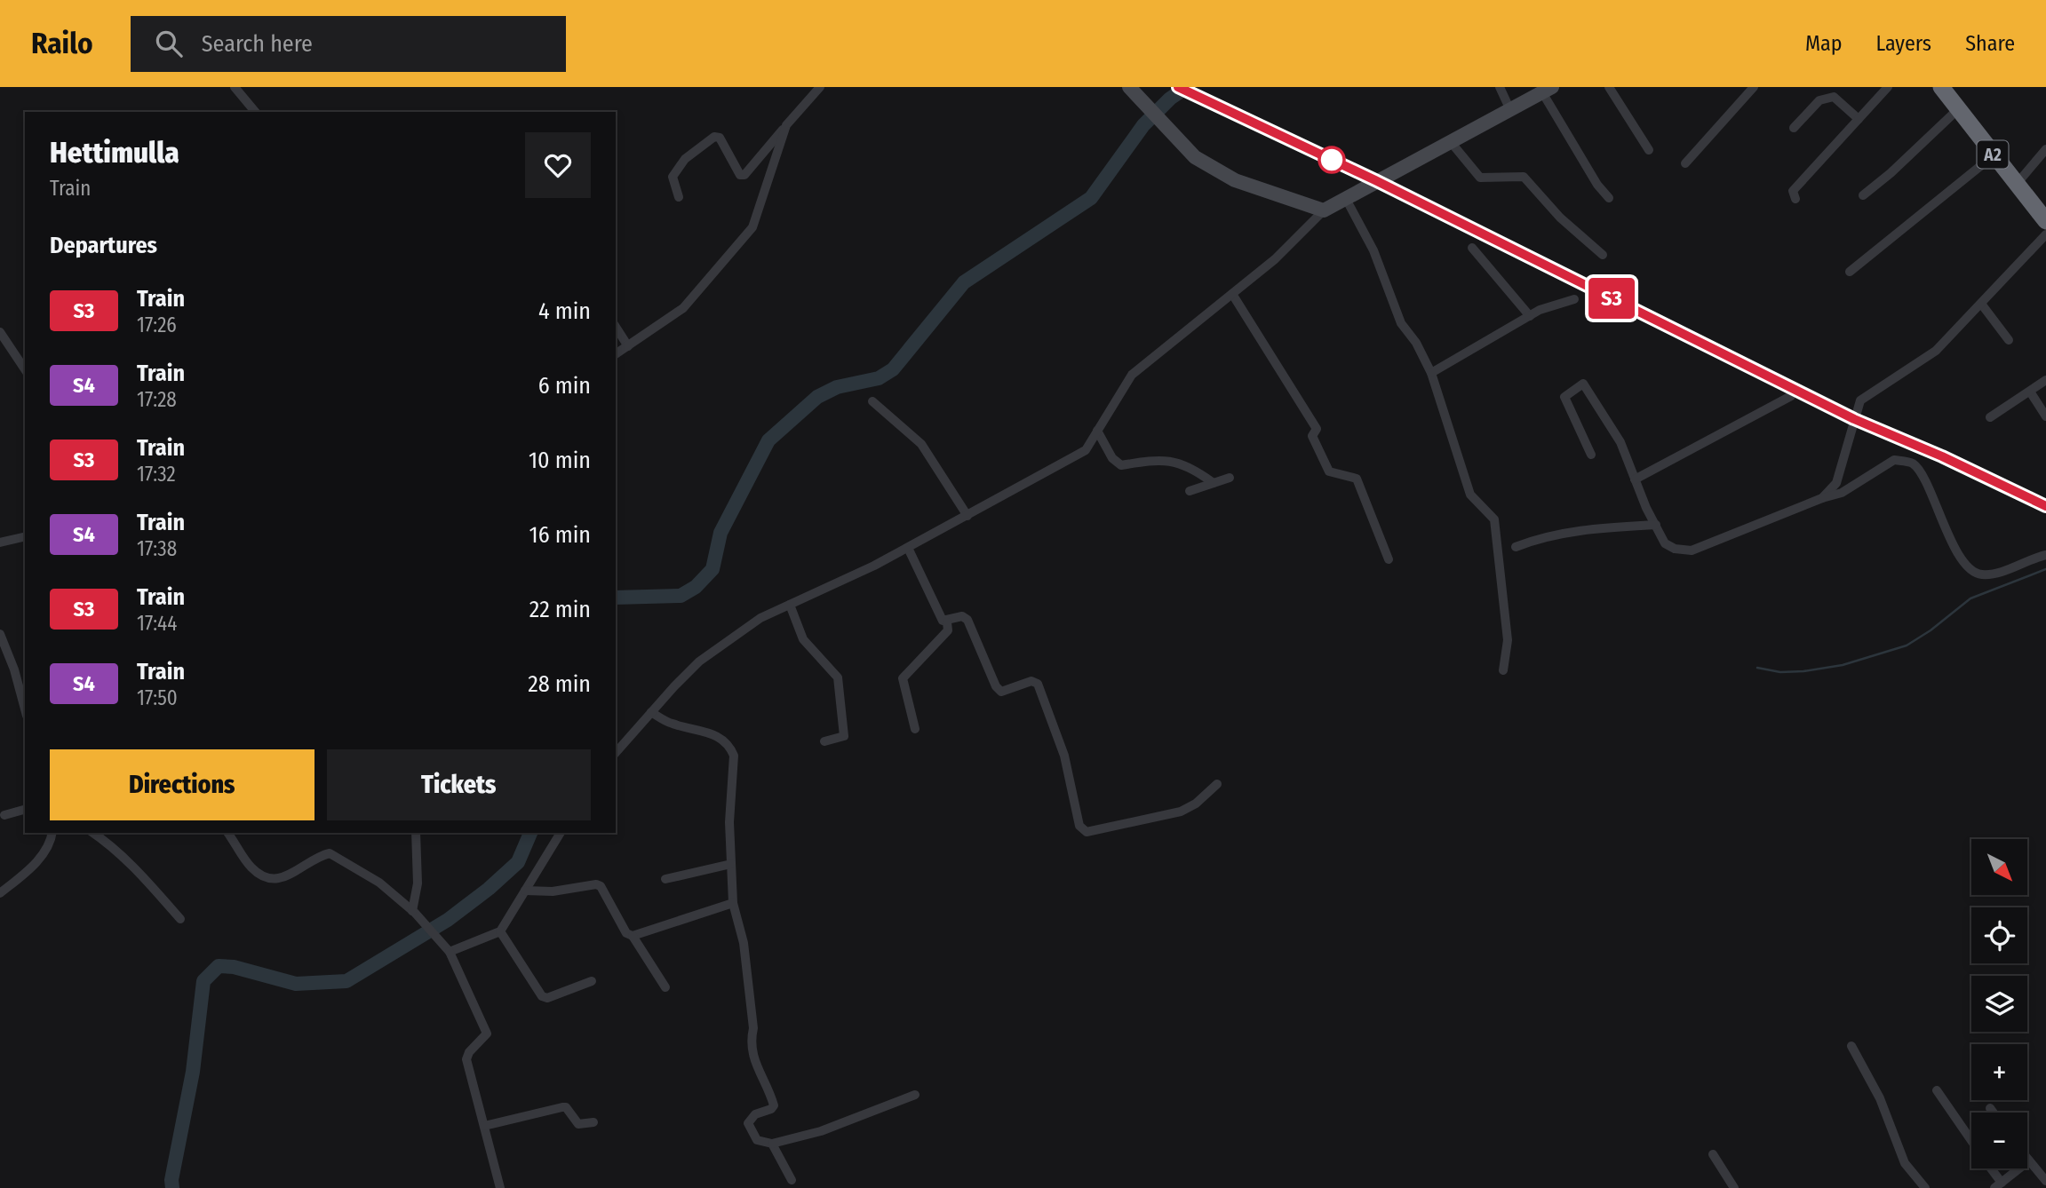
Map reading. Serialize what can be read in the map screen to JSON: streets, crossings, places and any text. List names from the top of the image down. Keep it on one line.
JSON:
{"streets":{"highway":["A2"]},"north":"bottom right","page":{"header":"Railo","search":"Search here","nav":["Map","Layers","Share"],"on_map":"S3","heading":[["Hettimulla","Train"],"Departures"],"list":[{"mark":"S3","name":"Train","note":"17:26","value":"4 min"},{"mark":"S4","name":"Train","note":"17:28","value":"6 min"},{"mark":"S3","name":"Train","note":"17:32","value":"10 min"},{"mark":"S4","name":"Train","note":"17:38","value":"16 min"},{"mark":"S3","name":"Train","note":"17:44","value":"22 min"},{"mark":"S4","name":"Train","note":"17:50","value":"28 min"}],"buttons":["Directions","Tickets"],"map_buttons":["+","−"]}}
